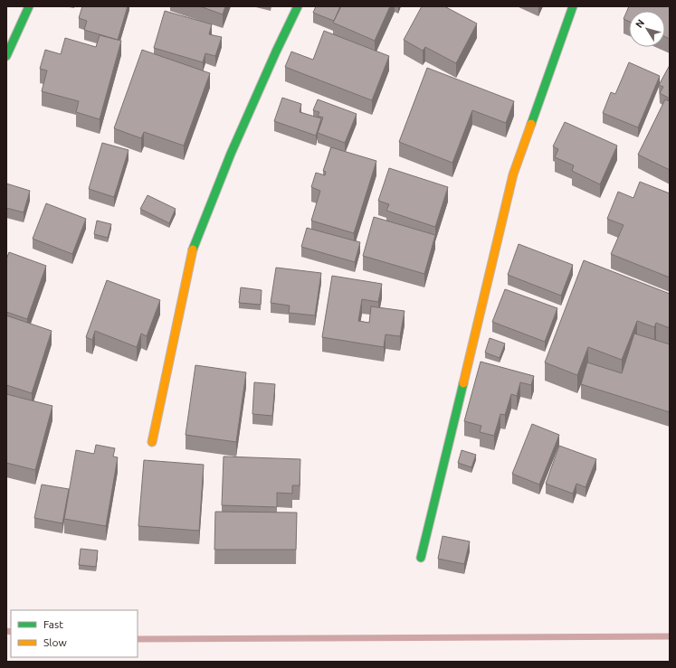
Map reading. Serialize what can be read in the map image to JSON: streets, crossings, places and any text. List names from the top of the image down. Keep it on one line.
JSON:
{"legend":["Fast","Slow"],"north":"top left"}
